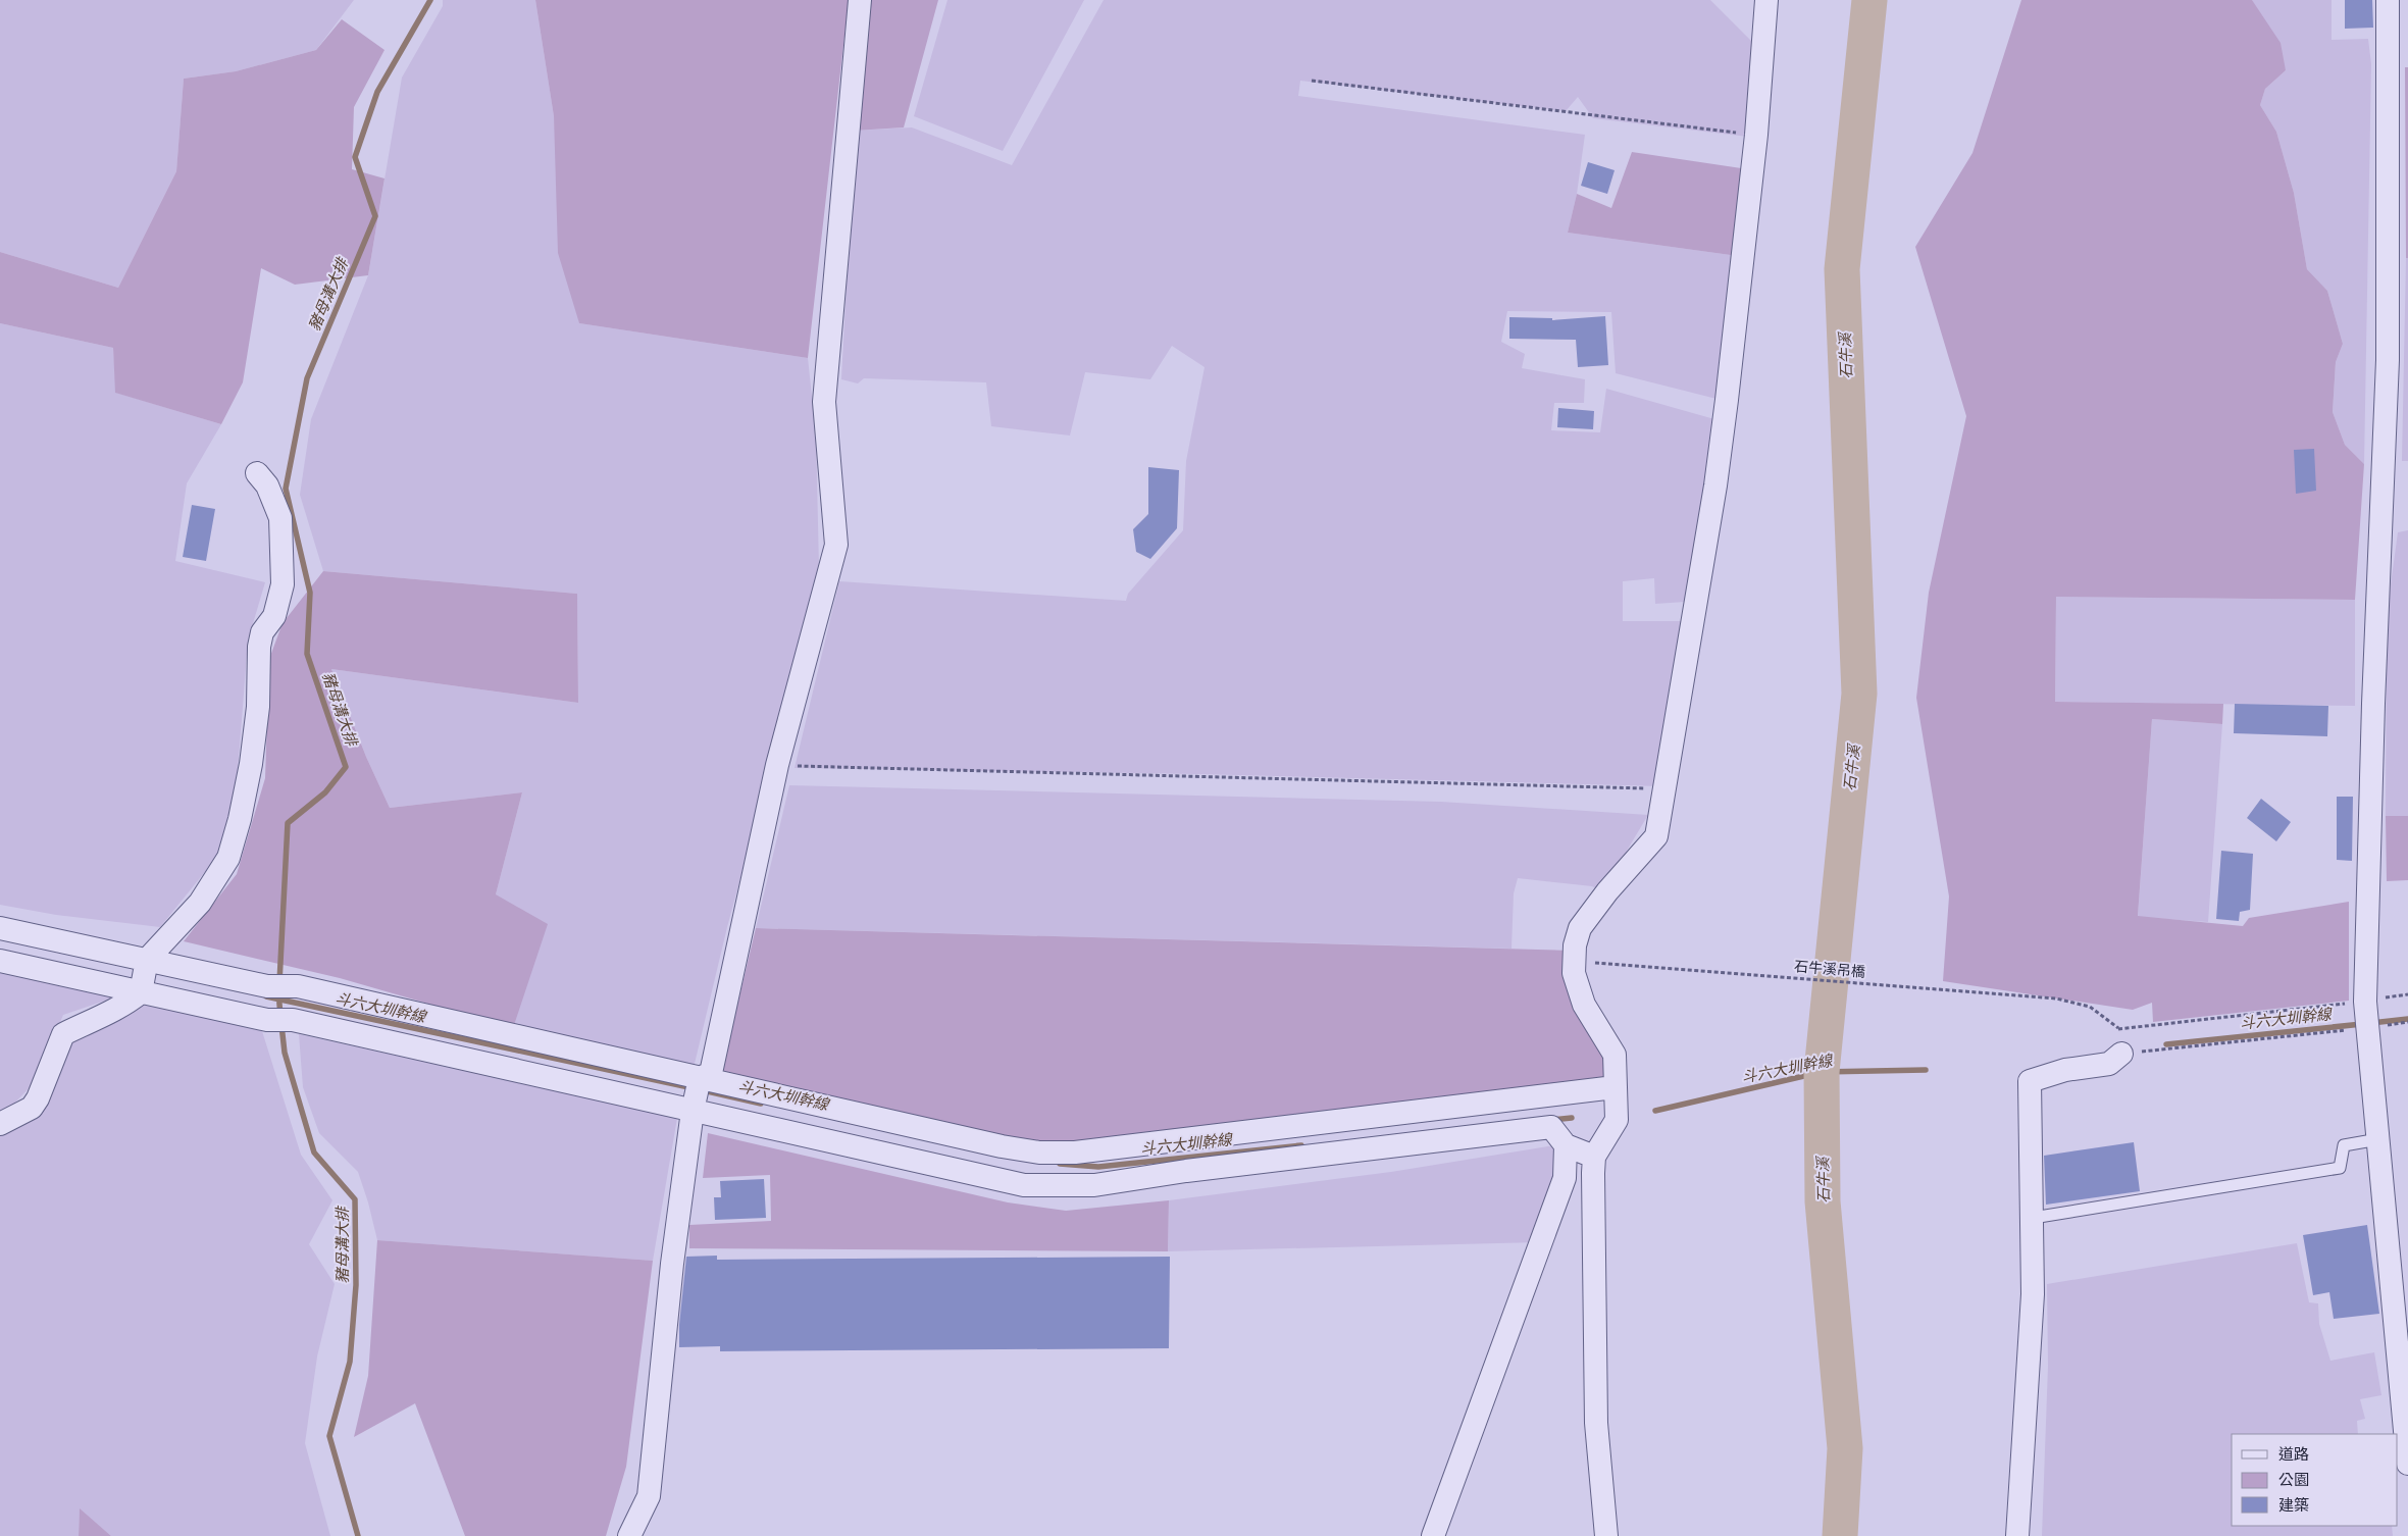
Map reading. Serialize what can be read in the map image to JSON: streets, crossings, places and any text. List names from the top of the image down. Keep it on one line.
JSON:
{"streets":{"path":["石牛溪吊橋"]},"water":["豬母溝大排","石牛溪","斗六大圳幹線"],"legend":["道路","公園","建築"]}
